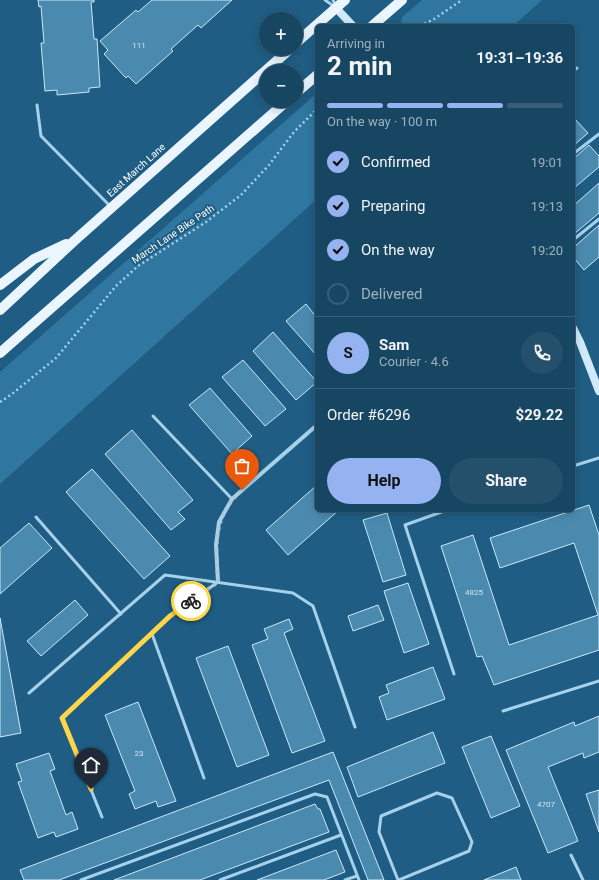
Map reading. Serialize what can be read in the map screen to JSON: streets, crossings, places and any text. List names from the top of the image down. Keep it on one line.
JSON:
{"streets":{"main road":["East March Lane"],"path":["March Lane Bike Path"]},"house_numbers":["111","4825","23","4707"],"page":{"map_buttons":["+","−"],"heading":["2 min","Arriving in","19:31–19:36"],"panel":["Sam","Courier · 4.6","Order #6296","$29.22"],"bar":"On the way · 100 m","list":[["Confirmed","19:01"],["Preparing","19:13"],["On the way","19:20"],"Delivered"],"round":"S","buttons":["Help","Share"]}}
